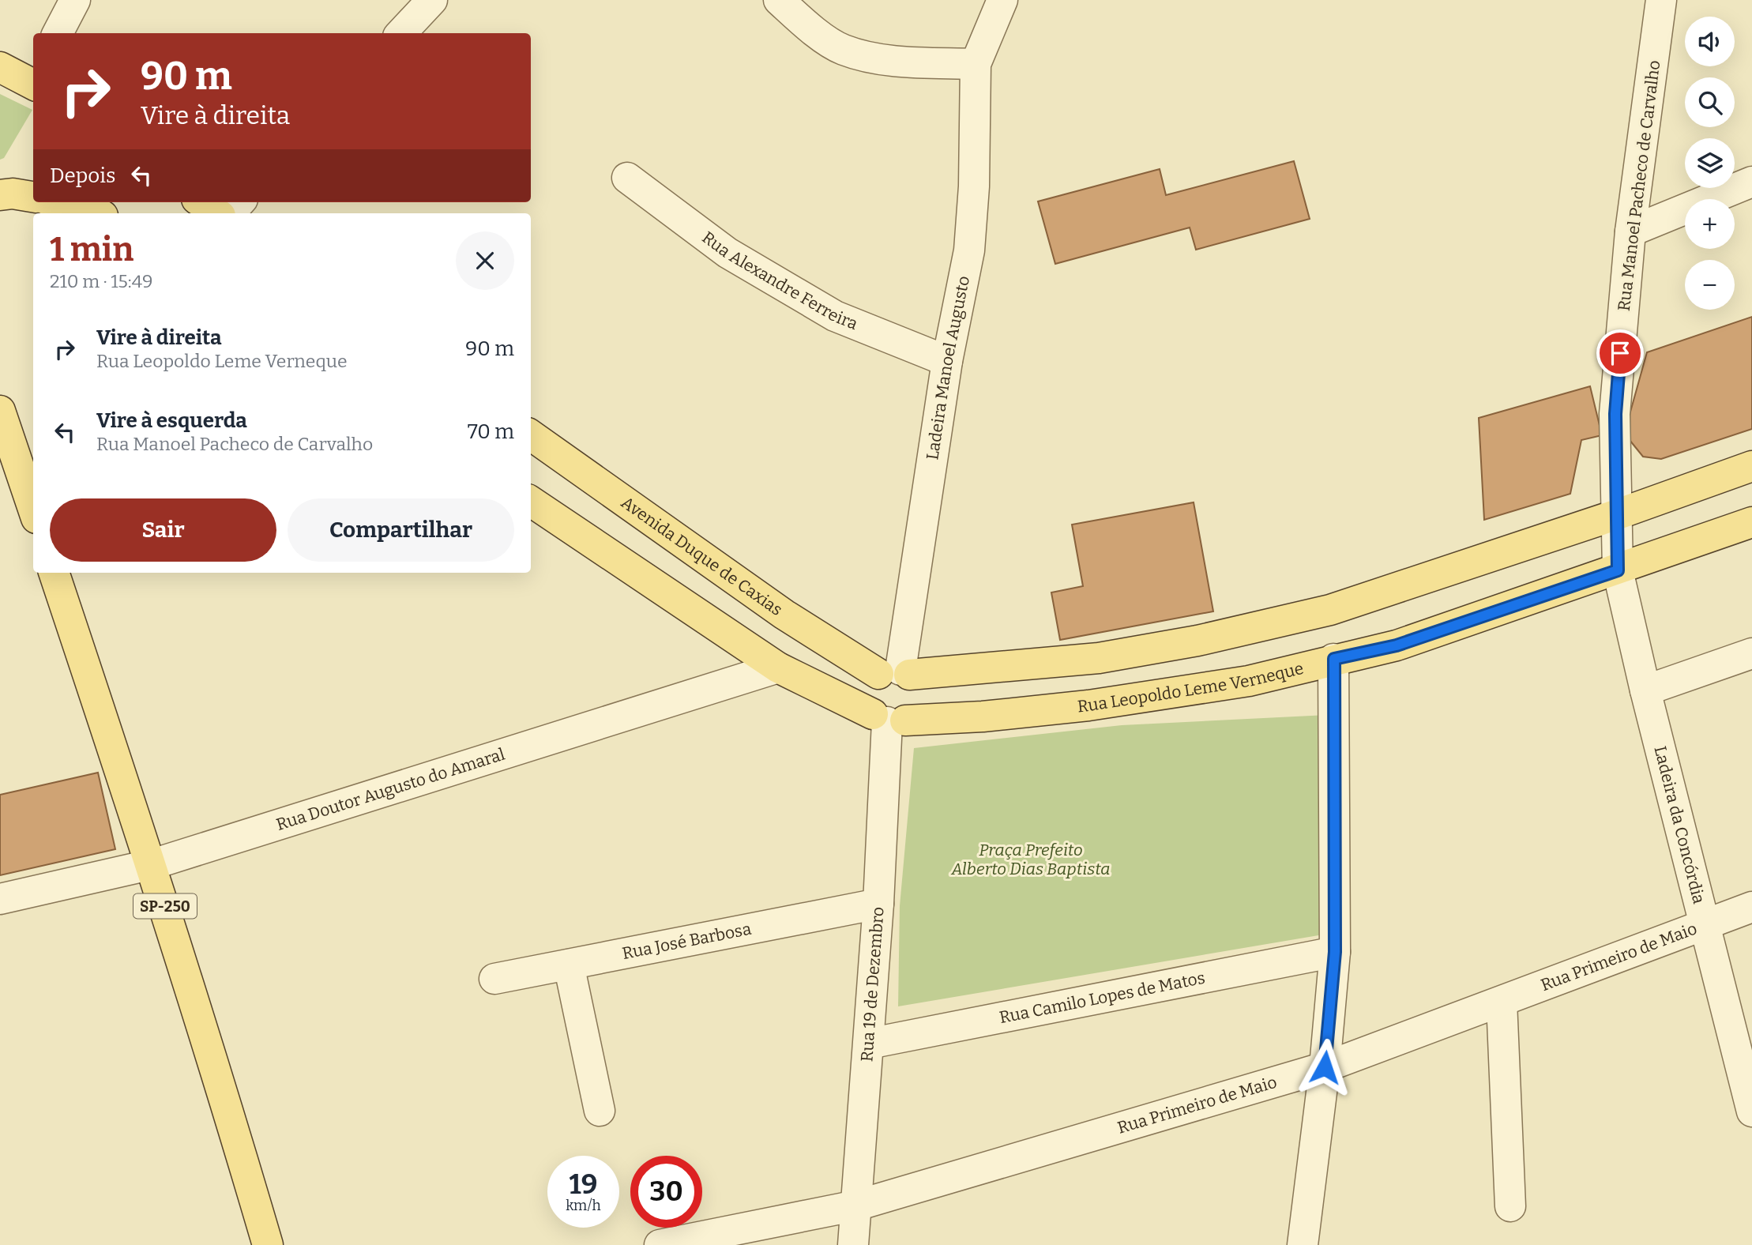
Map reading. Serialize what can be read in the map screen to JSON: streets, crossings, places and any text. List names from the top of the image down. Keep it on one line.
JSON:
{"streets":{"main road":["Avenida Duque de Caxias","Rua Leopoldo Leme Verneque","SP-250"],"street":["Rua Manoel Pacheco de Carvalho","Rua Alexandre Ferreira","Ladeira Manoel Augusto","Rua Doutor Augusto do Amaral","Ladeira da Concórdia","Rua José Barbosa","Rua Primeiro de Maio","Rua 19 de Dezembro","Rua Camilo Lopes de Matos"]},"crossings":[["Rua Manoel Pacheco de Carvalho","Rua Leopoldo Leme Verneque"],["Rua Manoel Pacheco de Carvalho","Ladeira da Concórdia"],["Rua Alexandre Ferreira","Ladeira Manoel Augusto"],["Ladeira Manoel Augusto","Avenida Duque de Caxias"],["Ladeira Manoel Augusto","Rua Leopoldo Leme Verneque"],["Ladeira Manoel Augusto","Rua 19 de Dezembro"],["Avenida Duque de Caxias","Rua Leopoldo Leme Verneque"],["Avenida Duque de Caxias","Rua 19 de Dezembro"],["Rua Leopoldo Leme Verneque","Ladeira da Concórdia"],["Rua Leopoldo Leme Verneque","Rua 19 de Dezembro"],["Rua Doutor Augusto do Amaral","SP-250"],["Ladeira da Concórdia","Rua Primeiro de Maio"],["Rua José Barbosa","Rua 19 de Dezembro"],["Rua Primeiro de Maio","Rua 19 de Dezembro"],["Rua 19 de Dezembro","Rua Camilo Lopes de Matos"]],"parks":["Praça Prefeito Alberto Dias Baptista"],"page":{"map_buttons":["+","−"],"turn":["90 m","Vire à direita"],"then":"Depois","heading":["1 min","210 m · 15:49"],"list":[{"name":"Vire à direita","note":"Rua Leopoldo Leme Verneque","value":"90 m"},{"name":"Vire à esquerda","note":"Rua Manoel Pacheco de Carvalho","value":"70 m"}],"buttons":["Sair","Compartilhar"],"speed":"19 km/h","limit":"30"}}
